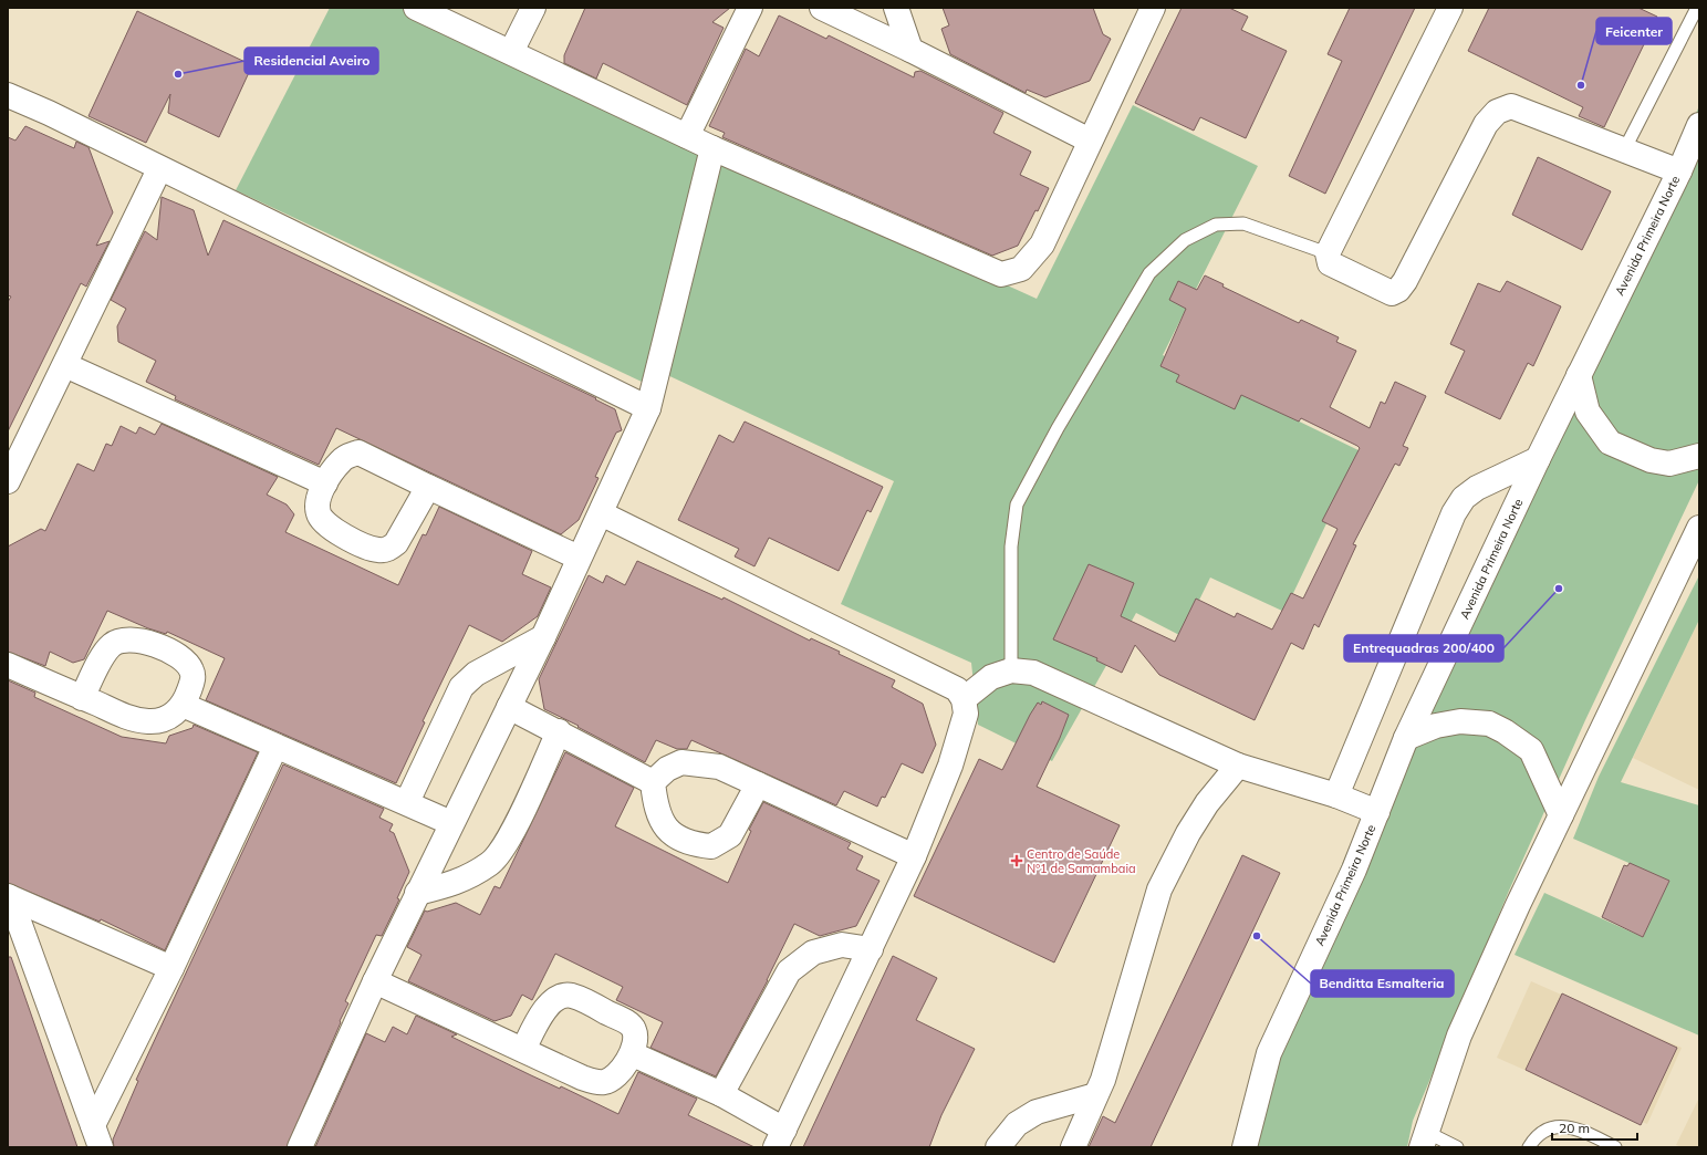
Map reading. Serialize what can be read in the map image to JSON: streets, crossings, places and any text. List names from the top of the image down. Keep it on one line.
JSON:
{"streets":{"street":["Avenida Primeira Norte"]},"places":{"other":["Residencial Aveiro","Feicenter","Entrequadras 200/400","Benditta Esmalteria"],"health":["Centro de Saúde Nº1 de Samambaia"]},"scale_bar":"20 m"}
